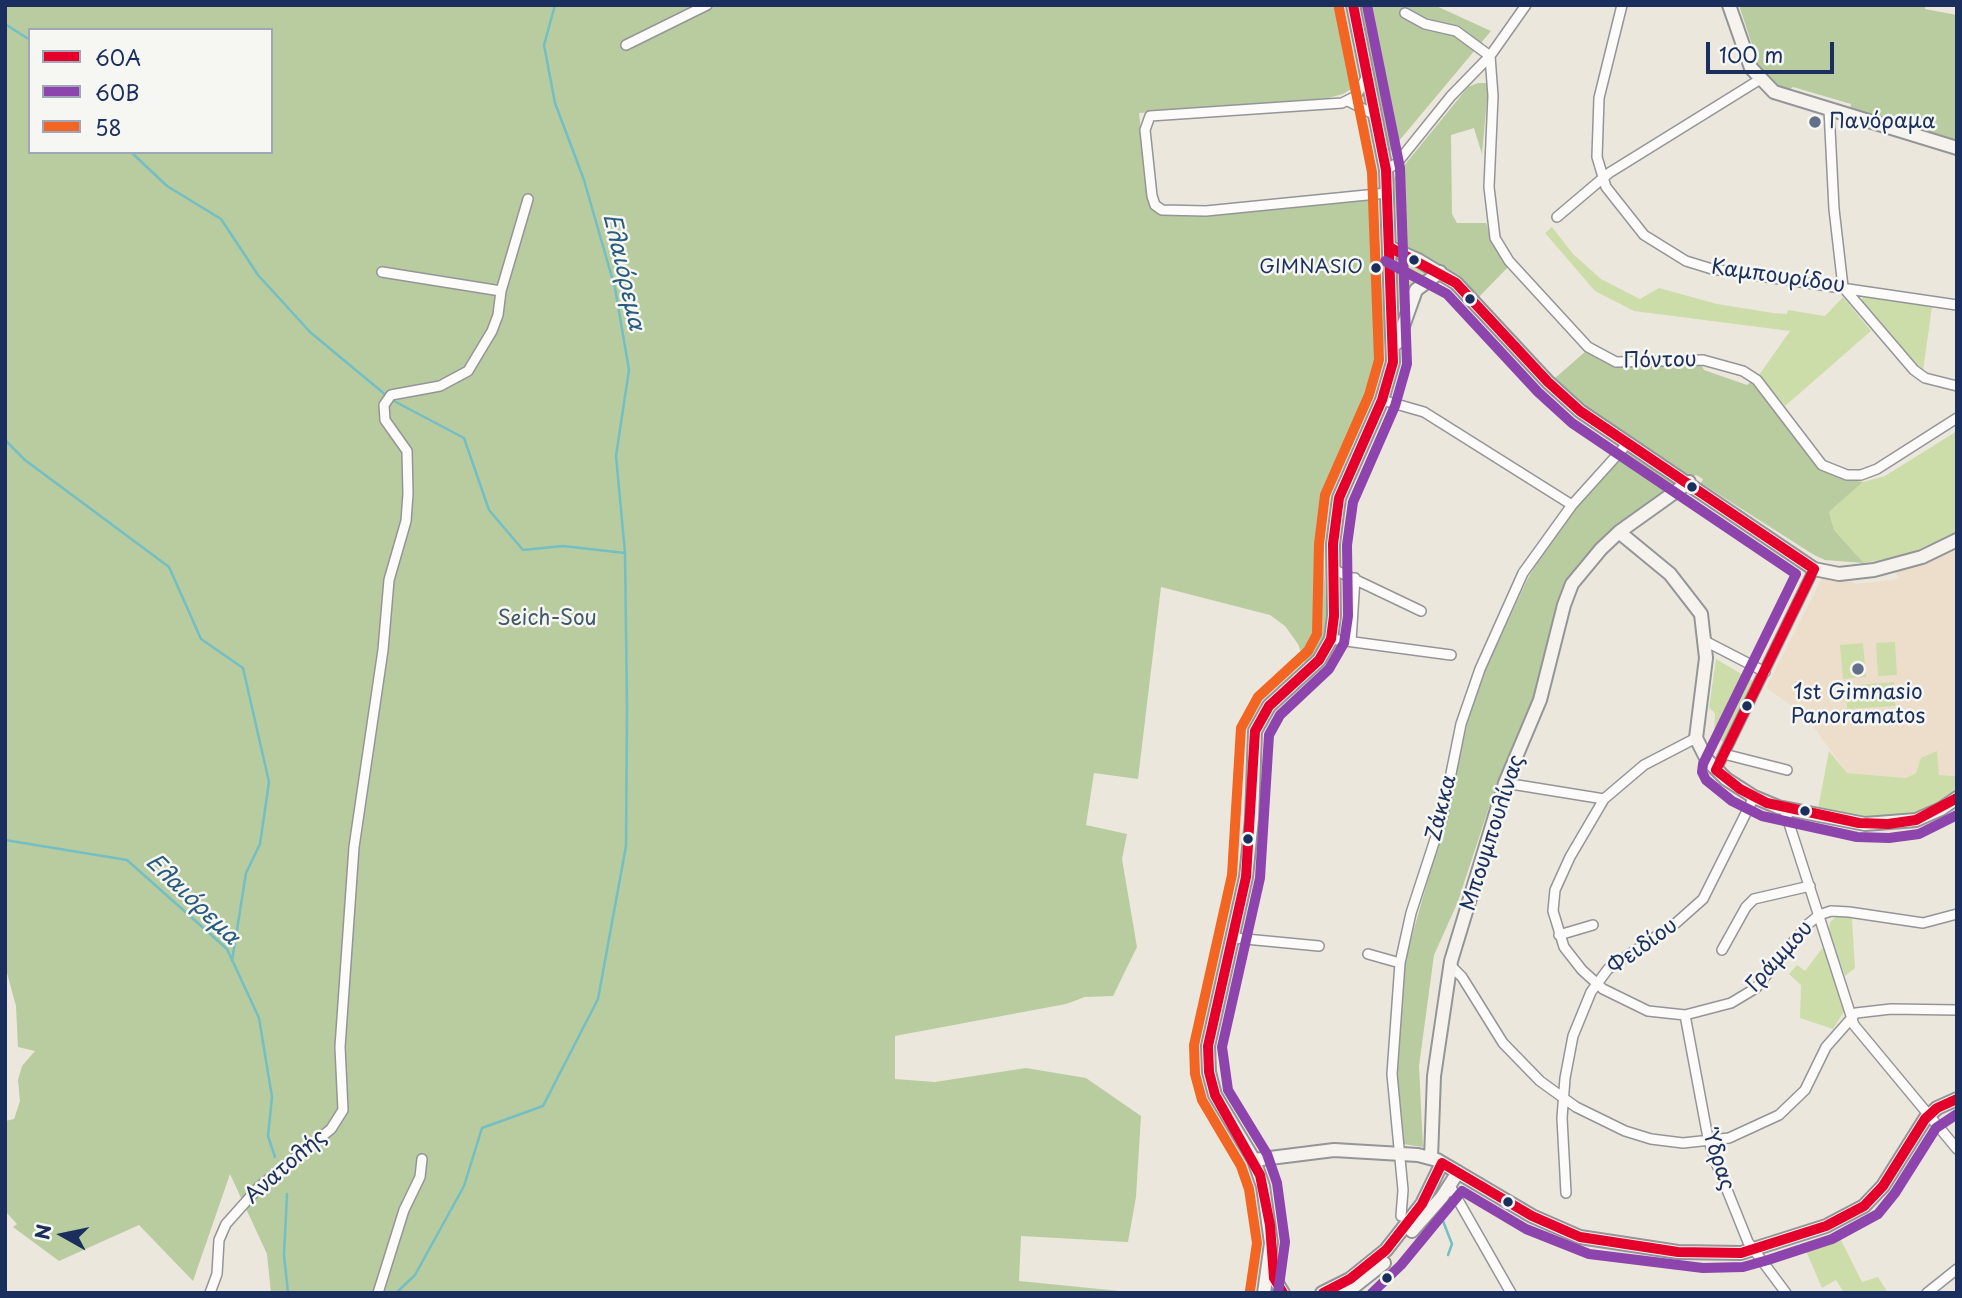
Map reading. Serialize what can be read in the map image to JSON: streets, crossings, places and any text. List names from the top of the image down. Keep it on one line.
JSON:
{"streets":{"street":["Καμπουρίδου","Πόντου","Ζάκκα","Μπουμπουλίνας","Φειδίου","Γράμμου","Ύδρας","Ανατολής"]},"crossings":[["Φειδίου","Γράμμου"],["Γράμμου","Ύδρας"]],"water":["Ελαιόρεμα"],"parks":["Seich-Sou"],"places":["Πανόραμα","GIMNASIO","1st Gimnasio Panoramatos"],"lines":["transit line 60Α","transit line 60Β","transit line 58"],"legend":["60Α","60Β","58"],"scale_bar":"100 m","north":"left"}
